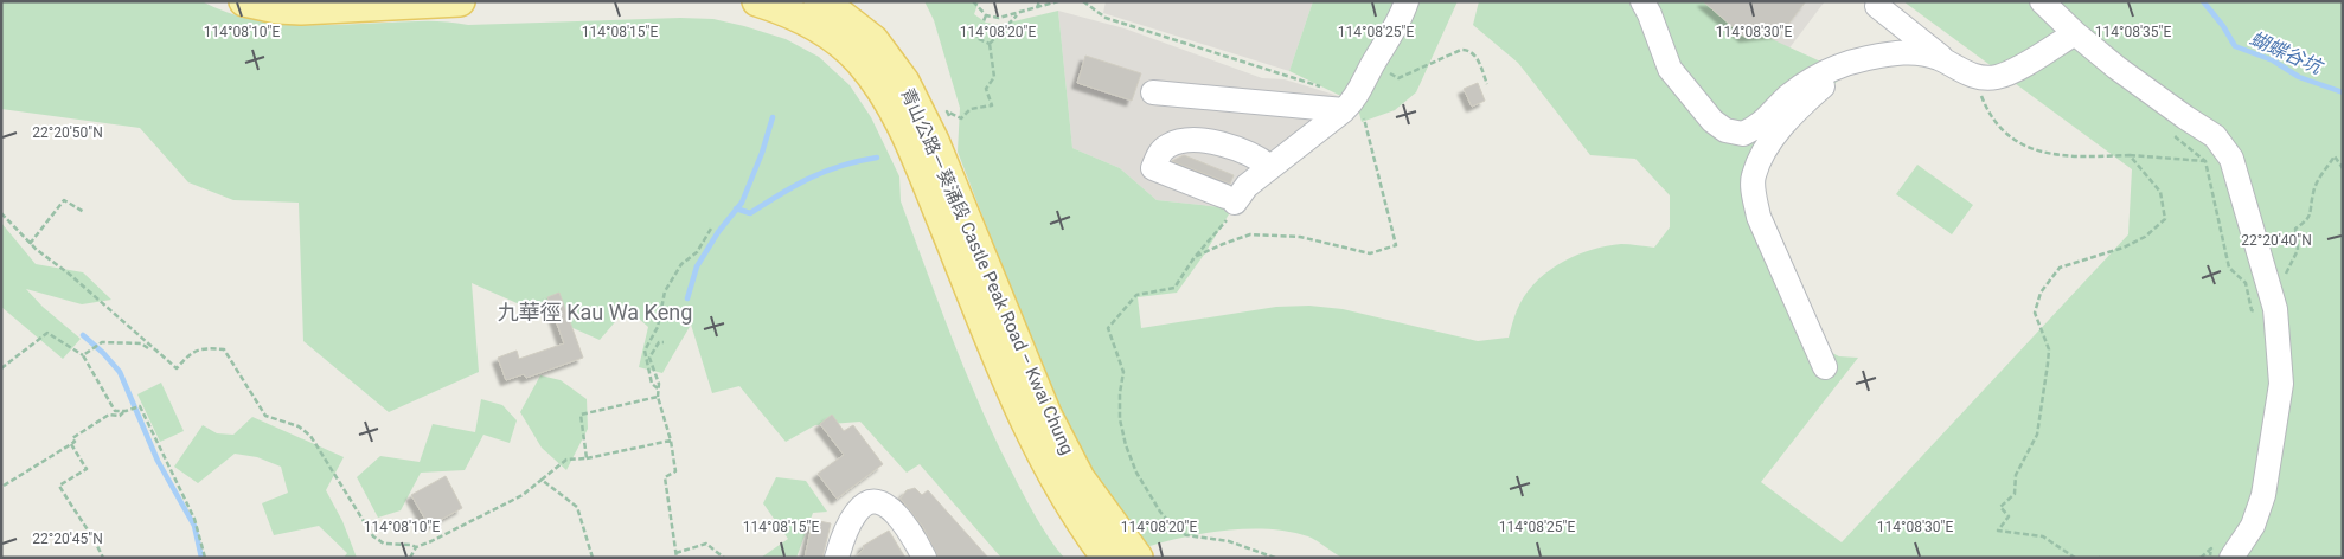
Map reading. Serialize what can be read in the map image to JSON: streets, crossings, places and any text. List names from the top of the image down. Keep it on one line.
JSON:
{"streets":{"main road":["青山公路－葵涌段 Castle Peak Road – Kwai Chung"]},"districts":["九華徑 Kau Wa Keng"],"water":["蝴蝶谷坑"],"coordinates":["114°08'20\"E","114°08'30\"E","114°08'10\"E","114°08'15\"E","114°08'25\"E","114°08'35\"E","22°20'50\"N","22°20'40\"N","22°20'45\"N"]}
